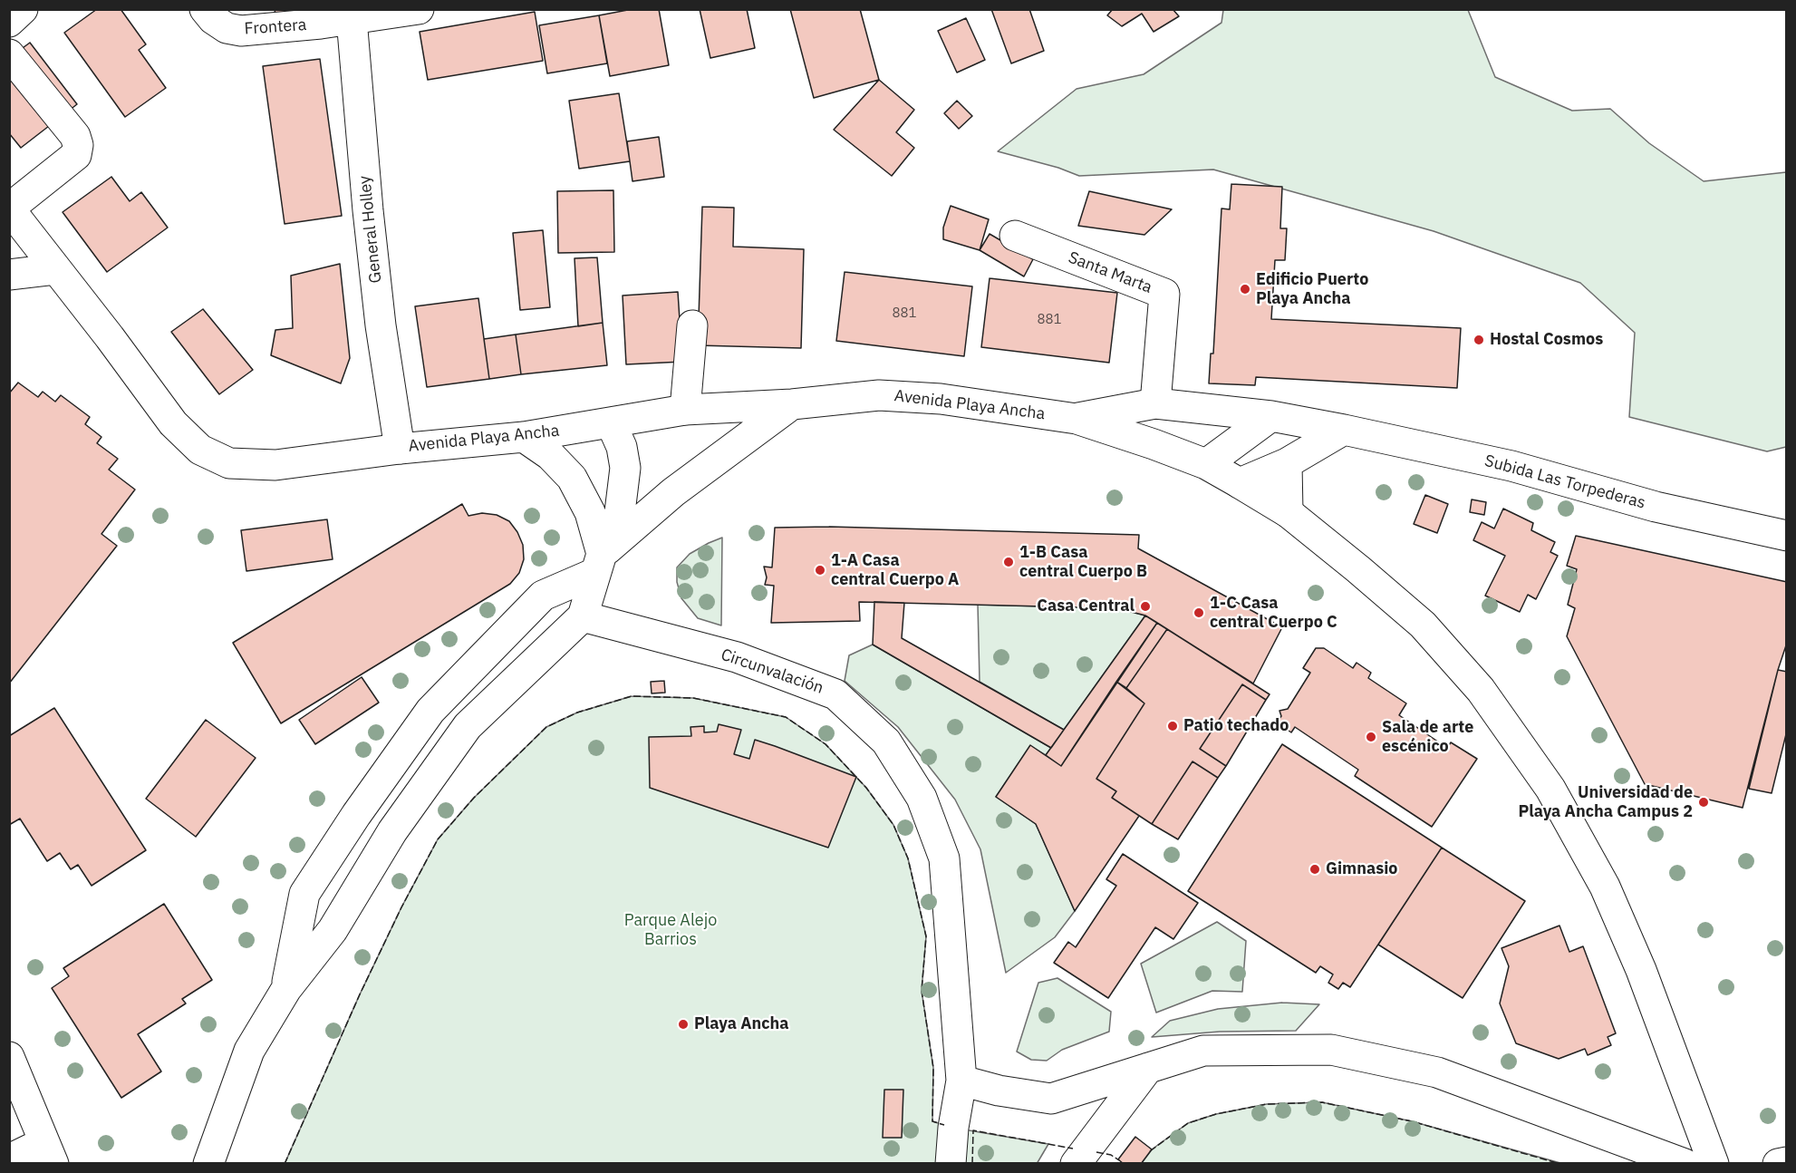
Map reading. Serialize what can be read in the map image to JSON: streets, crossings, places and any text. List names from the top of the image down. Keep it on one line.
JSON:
{"streets":{"main road":["Frontera","General Holley","Santa Marta","Avenida Playa Ancha","Subida Las Torpederas","Circunvalación"]},"crossings":[["Frontera","General Holley"],["General Holley","Avenida Playa Ancha"],["Santa Marta","Subida Las Torpederas"],["Avenida Playa Ancha","Subida Las Torpederas"]],"parks":["Parque Alejo Barrios"],"places":["Edificio Puerto Playa Ancha","Hostal Cosmos","1-B Casa central Cuerpo B","1-A Casa central Cuerpo A","Casa Central","1-C Casa central Cuerpo C","Patio techado","Sala de arte escénico","Universidad de Playa Ancha Campus 2","Gimnasio","Playa Ancha"],"house_numbers":["881","881"]}
